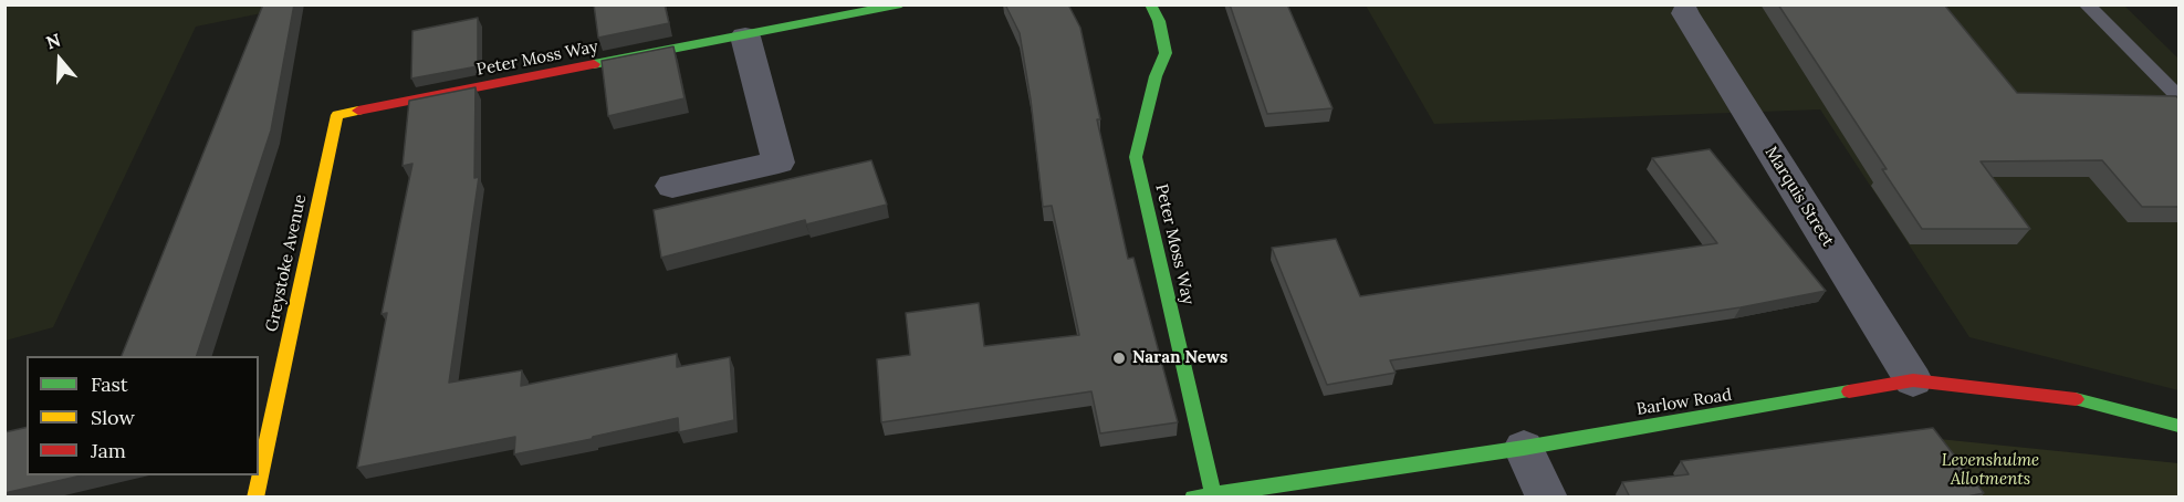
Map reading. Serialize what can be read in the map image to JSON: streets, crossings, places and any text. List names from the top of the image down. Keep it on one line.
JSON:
{"streets":{"street":["Peter Moss Way","Marquis Street","Greystoke Avenue","Barlow Road"]},"crossings":[["Peter Moss Way","Greystoke Avenue"],["Peter Moss Way","Barlow Road"],["Marquis Street","Barlow Road"]],"parks":["Levenshulme Allotments"],"places":["Naran News"],"legend":["Fast","Slow","Jam"],"north":"top"}
